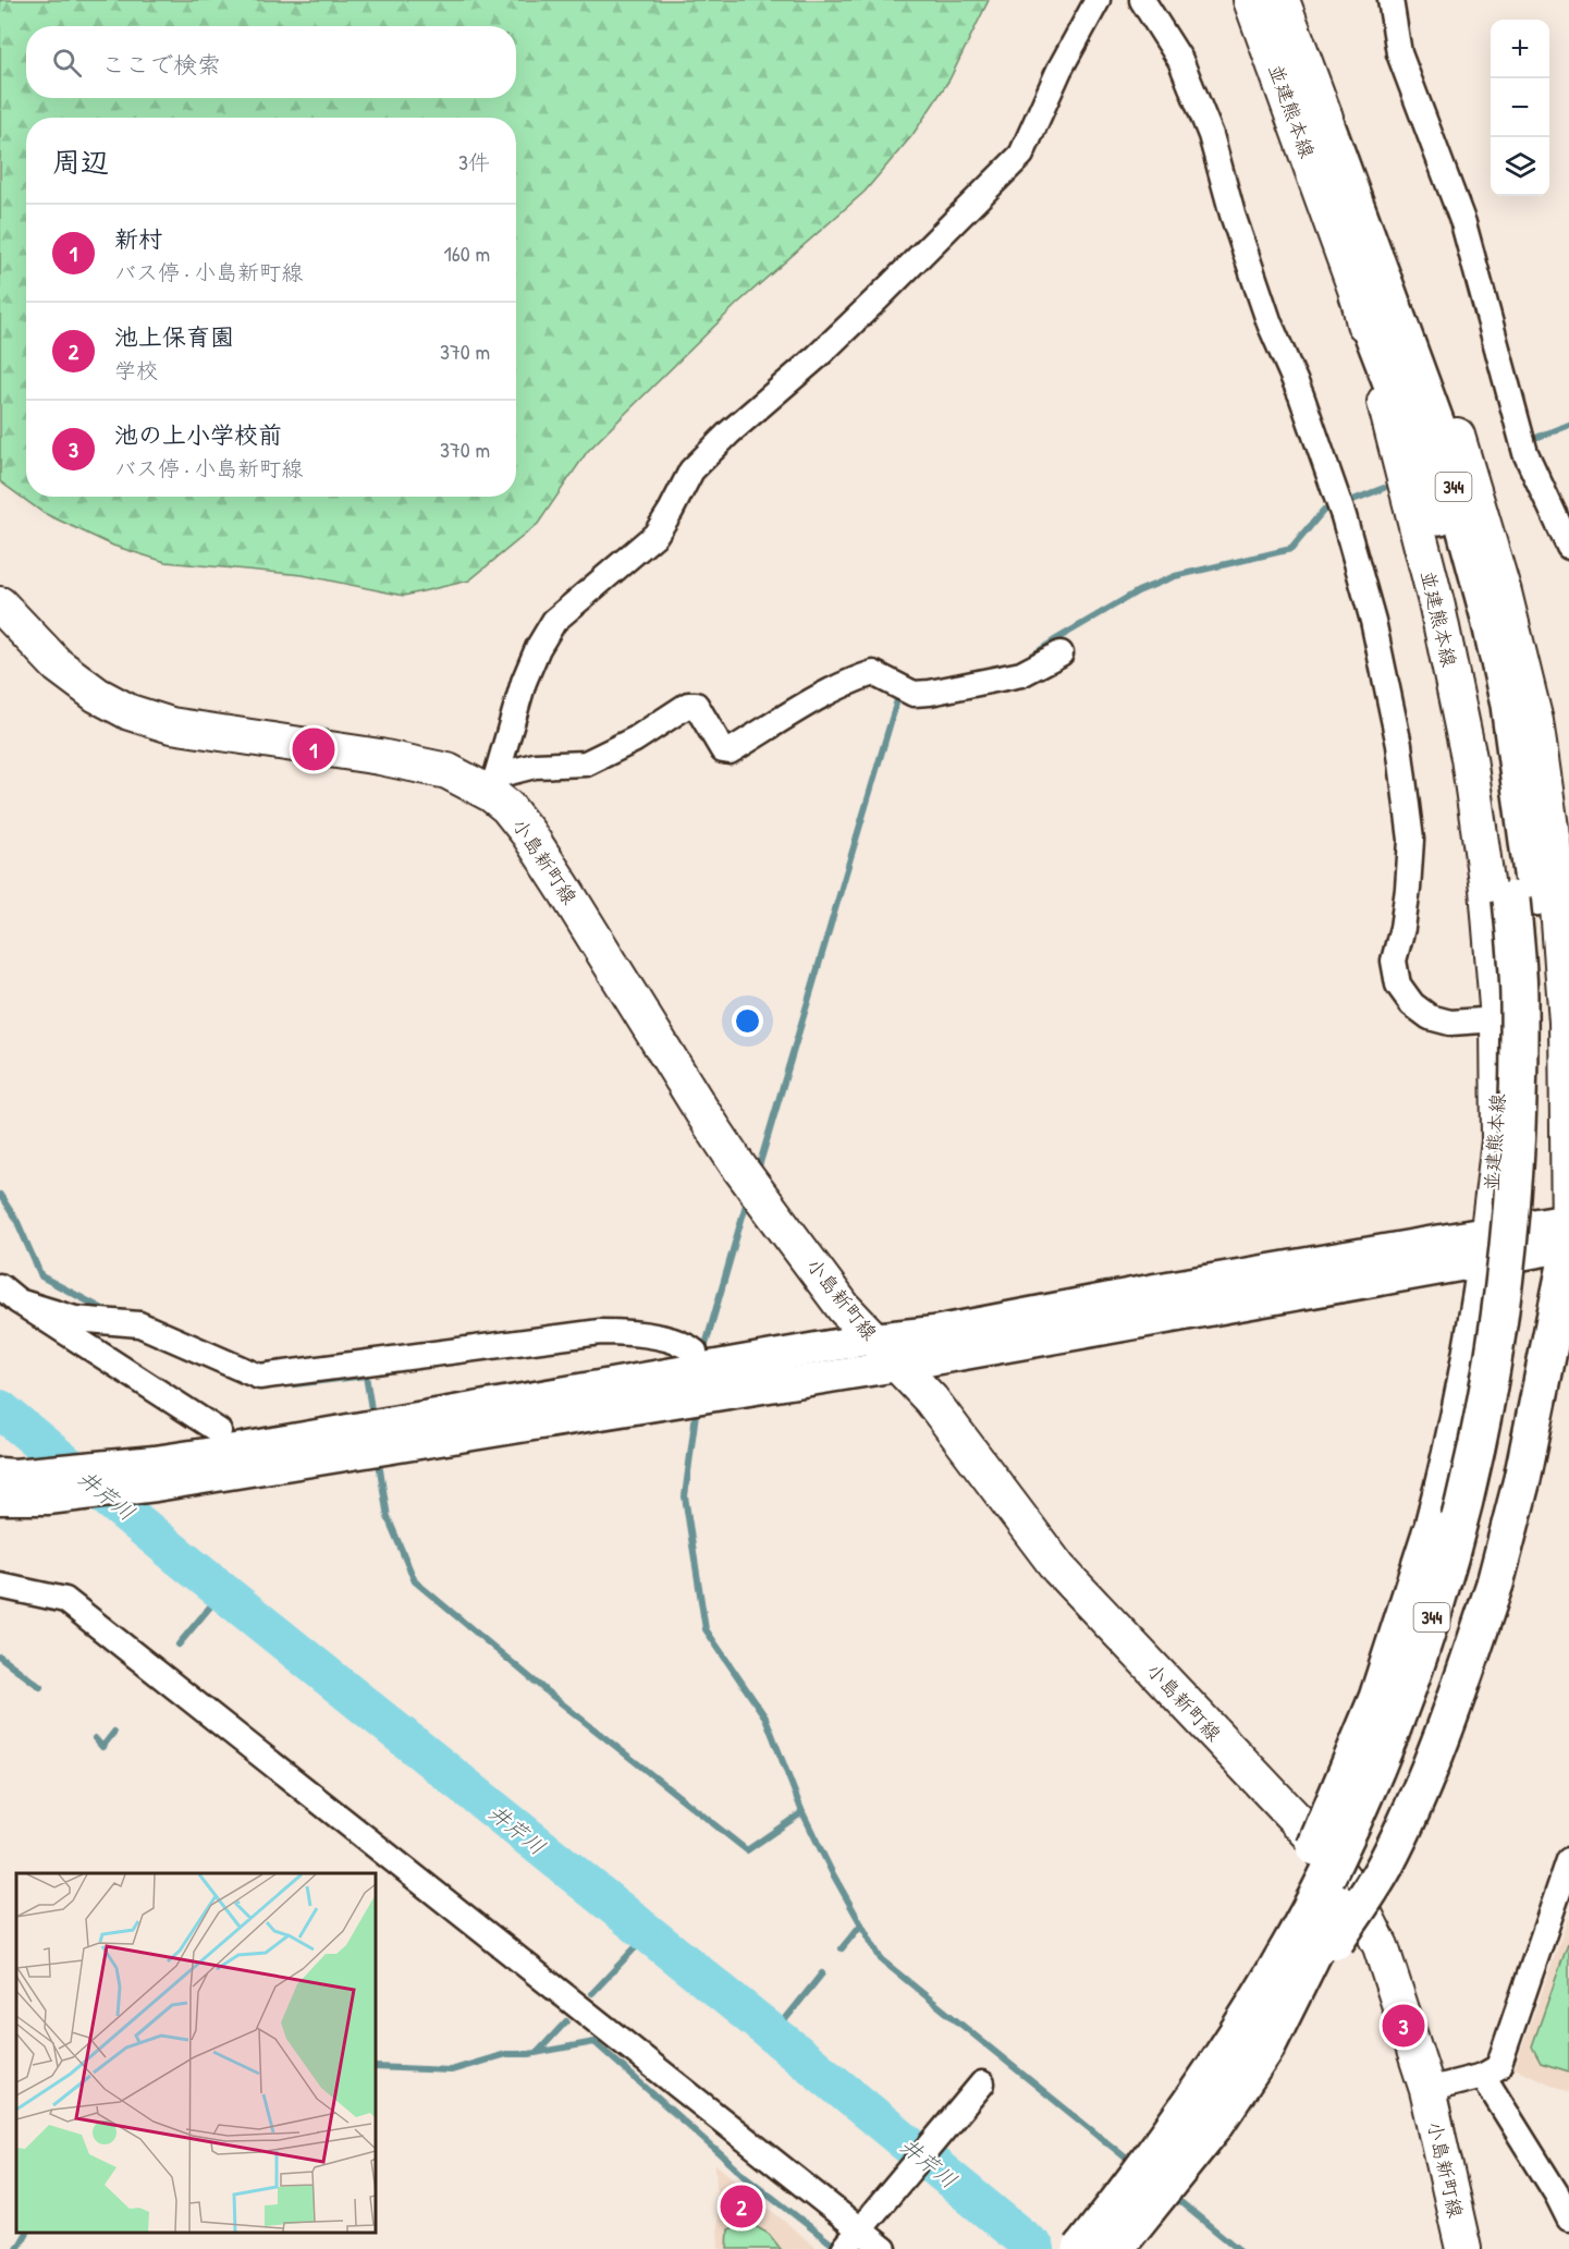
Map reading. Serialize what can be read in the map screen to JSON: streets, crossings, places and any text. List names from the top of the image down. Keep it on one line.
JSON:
{"streets":{"highway":["344"],"main road":["並建熊本線","小島新町線"]},"crossings":[["並建熊本線","344"]],"water":["井芹川"],"page":{"map_buttons":["+","−"],"search":"ここで検索","heading":["周辺","3件"],"list":[{"mark":"1","name":"新村","note":"バス停 · 小島新町線","value":"160 m"},{"mark":"2","name":"池上保育園","note":"学校","value":"370 m"},{"mark":"3","name":"池の上小学校前","note":"バス停 · 小島新町線","value":"370 m"}],"pins":["1","3","2"]}}
